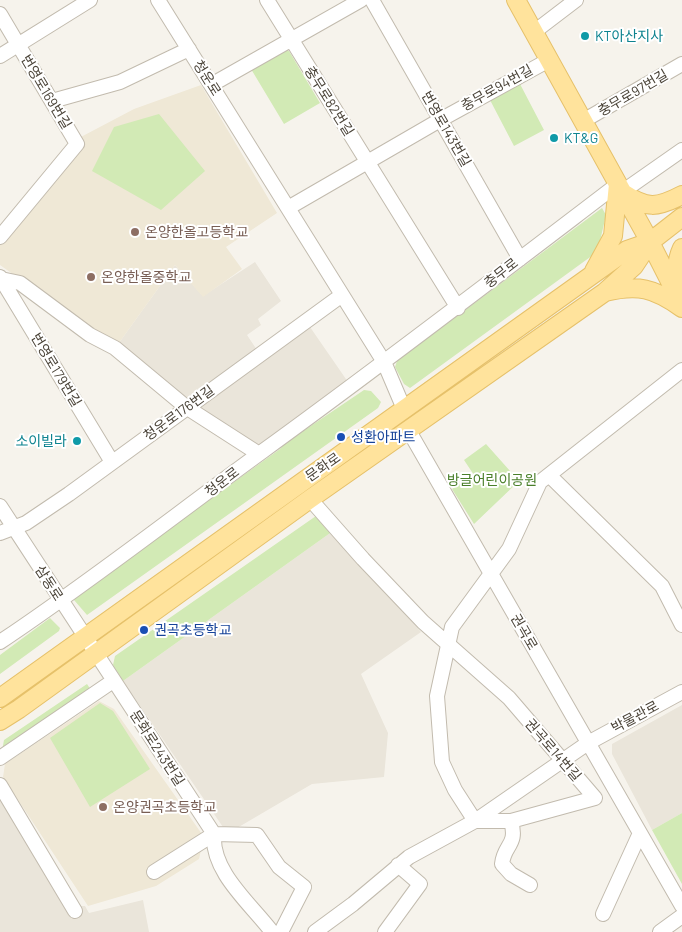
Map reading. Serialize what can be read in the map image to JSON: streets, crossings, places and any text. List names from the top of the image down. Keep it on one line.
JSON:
{"streets":{"main road":["문화로"],"street":["청운로","충무로94번길","번영로169번길","충무로97번길","충무로82번길","번영로143번길","충무로","번영로179번길","청운로176번길","삼동로","권곡로","박물관로","문화로243번길","권곡로14번길"]},"crossings":[["청운로","충무로94번길"],["청운로","번영로169번길"],["청운로","충무로"],["청운로","청운로176번길"],["청운로","문화로"],["청운로","삼동로"],["충무로94번길","충무로82번길"],["충무로94번길","번영로143번길"],["번영로143번길","충무로"],["번영로179번길","청운로176번길"],["청운로176번길","삼동로"],["문화로","삼동로"],["문화로","권곡로"],["문화로","문화로243번길"],["문화로","권곡로14번길"],["삼동로","문화로243번길"],["권곡로","박물관로"],["박물관로","권곡로14번길"]],"parks":["방글어린이공원"],"places":["KT아산지사","KT&G","온양한올고등학교","온양한올중학교","성환아파트","소이빌라","권곡초등학교","온양권곡초등학교"]}
